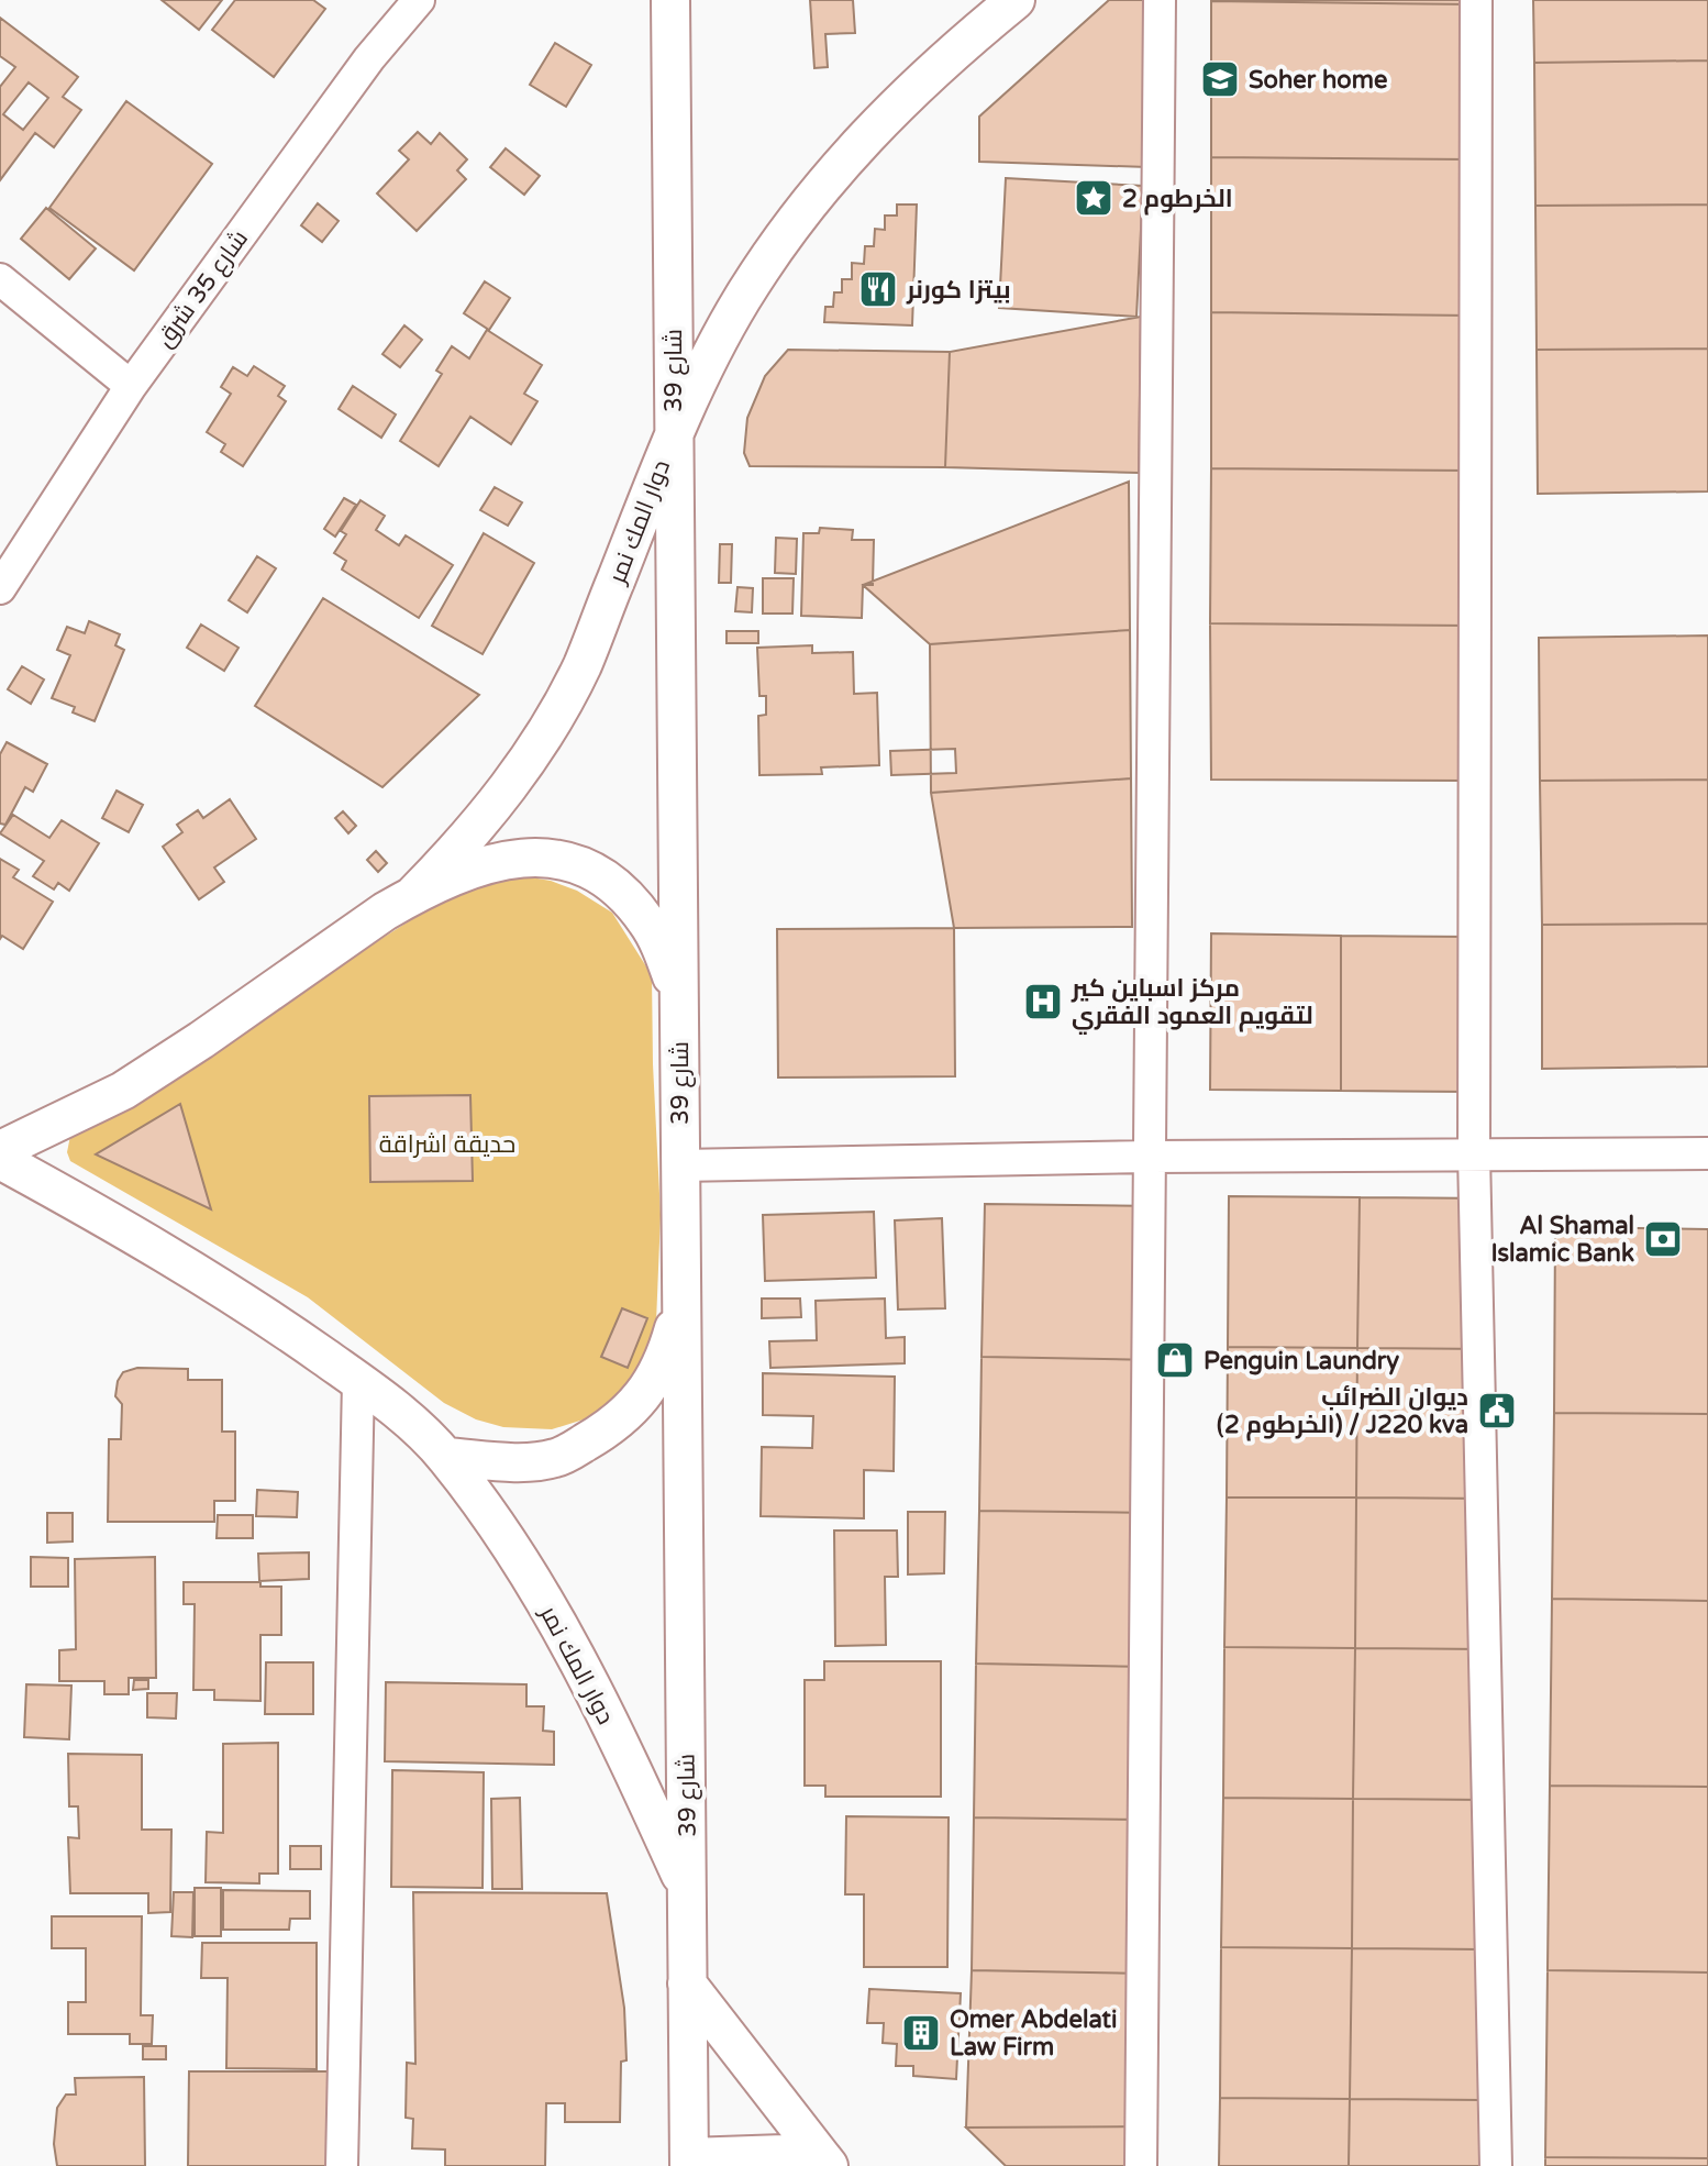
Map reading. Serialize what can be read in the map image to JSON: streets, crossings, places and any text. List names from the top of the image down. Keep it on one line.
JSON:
{"streets":{"street":["شارع 35 شرق","شارع 39","دوار المك نمر"]},"crossings":[["شارع 39","دوار المك نمر"]],"parks":["حديقة اشراقة"],"places":{"school or university":["Soher home"],"place":["الخرطوم 2"],"restaurant":["بيتزا كورنر"],"hospital":["مركز اسباين كير لتقويم العمود الفقري"],"bank":["Al Shamal Islamic Bank"],"shop":["Penguin Laundry"],"public building":["ديوان الضرائب (الخرطوم 2) / J220 kva"],"building":["Omer Abdelati Law Firm"]}}
